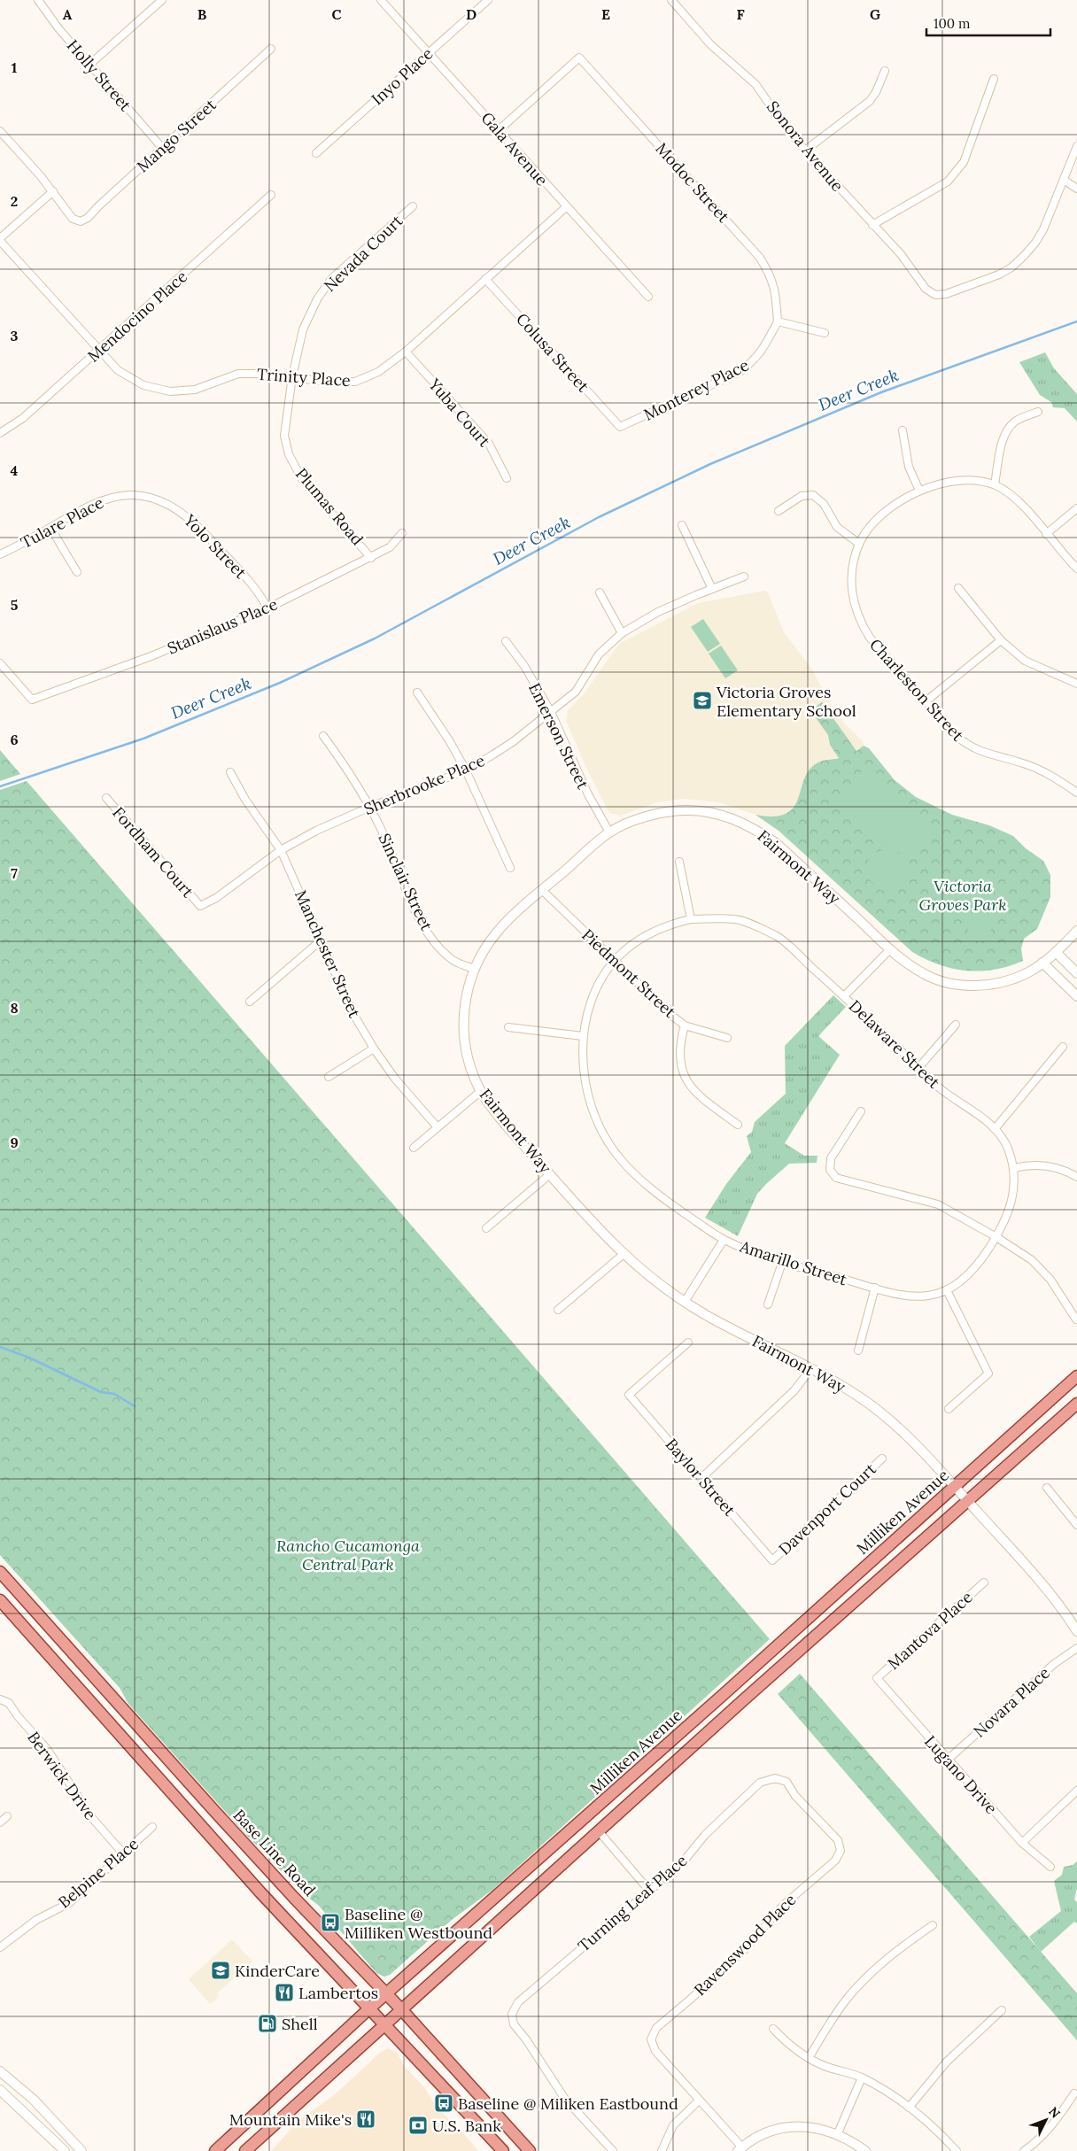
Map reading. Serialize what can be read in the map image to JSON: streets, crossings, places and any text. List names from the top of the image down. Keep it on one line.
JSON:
{"streets":{"main road":["Milliken Avenue","Base Line Road"],"street":["Holly Street","Inyo Place","Mango Street","Sonora Avenue","Gala Avenue","Modoc Street","Nevada Court","Mendocino Place","Colusa Street","Trinity Place","Monterey Place","Yuba Court","Plumas Road","Tulare Place","Yolo Street","Stanislaus Place","Charleston Street","Emerson Street","Sherbrooke Place","Fordham Court","Fairmont Way","Sinclair Street","Manchester Street","Piedmont Street","Delaware Street","Amarillo Street","Baylor Street","Davenport Court","Mantova Place","Novara Place","Lugano Drive","Berwick Drive","Belpine Place","Turning Leaf Place","Ravenswood Place"]},"crossings":[["Holly Street","Mango Street"],["Inyo Place","Gala Avenue"],["Gala Avenue","Modoc Street"],["Gala Avenue","Trinity Place"],["Modoc Street","Monterey Place"],["Nevada Court","Trinity Place"],["Nevada Court","Plumas Road"],["Mendocino Place","Trinity Place"],["Colusa Street","Trinity Place"],["Colusa Street","Monterey Place"],["Trinity Place","Yuba Court"],["Trinity Place","Plumas Road"],["Plumas Road","Stanislaus Place"],["Tulare Place","Yolo Street"],["Yolo Street","Stanislaus Place"],["Emerson Street","Sherbrooke Place"],["Emerson Street","Fairmont Way"],["Sherbrooke Place","Fordham Court"],["Sherbrooke Place","Sinclair Street"],["Sherbrooke Place","Manchester Street"],["Fairmont Way","Sinclair Street"],["Fairmont Way","Piedmont Street"],["Fairmont Way","Milliken Avenue"],["Piedmont Street","Delaware Street"],["Piedmont Street","Amarillo Street"],["Delaware Street","Amarillo Street"],["Baylor Street","Davenport Court"],["Milliken Avenue","Base Line Road"],["Mantova Place","Lugano Drive"],["Novara Place","Lugano Drive"],["Berwick Drive","Belpine Place"],["Turning Leaf Place","Ravenswood Place"]],"water":["Deer Creek"],"parks":["Victoria Groves Park","Rancho Cucamonga Central Park"],"places":{"school or university":["Victoria Groves Elementary School","KinderCare"],"bus stop":["Baseline @ Milliken Westbound","Baseline @ Miliken Eastbound"],"restaurant":["Lambertos","Mountain Mike's"],"fuel station":["Shell"],"bank":["U.S. Bank"]},"scale_bar":"100 m","north":"top right","grid":{"columns":["A","B","C","D","E","F","G"],"rows":["1","2","3","4","5","6","7","8","9"]}}
